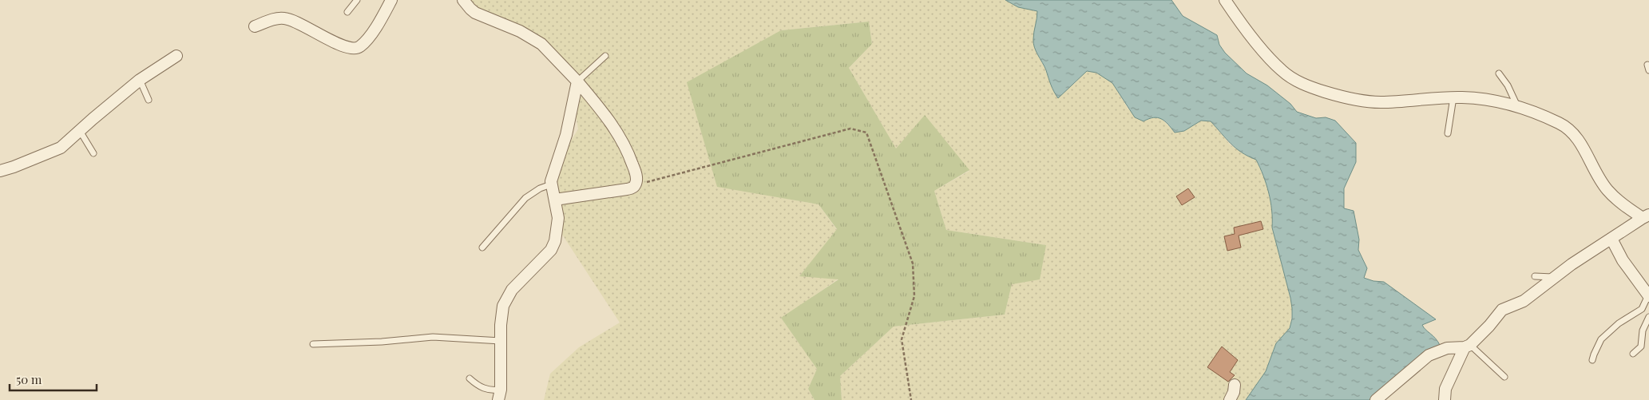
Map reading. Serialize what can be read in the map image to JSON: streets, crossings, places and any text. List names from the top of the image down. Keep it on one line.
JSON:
{"scale_bar":"50 m"}
